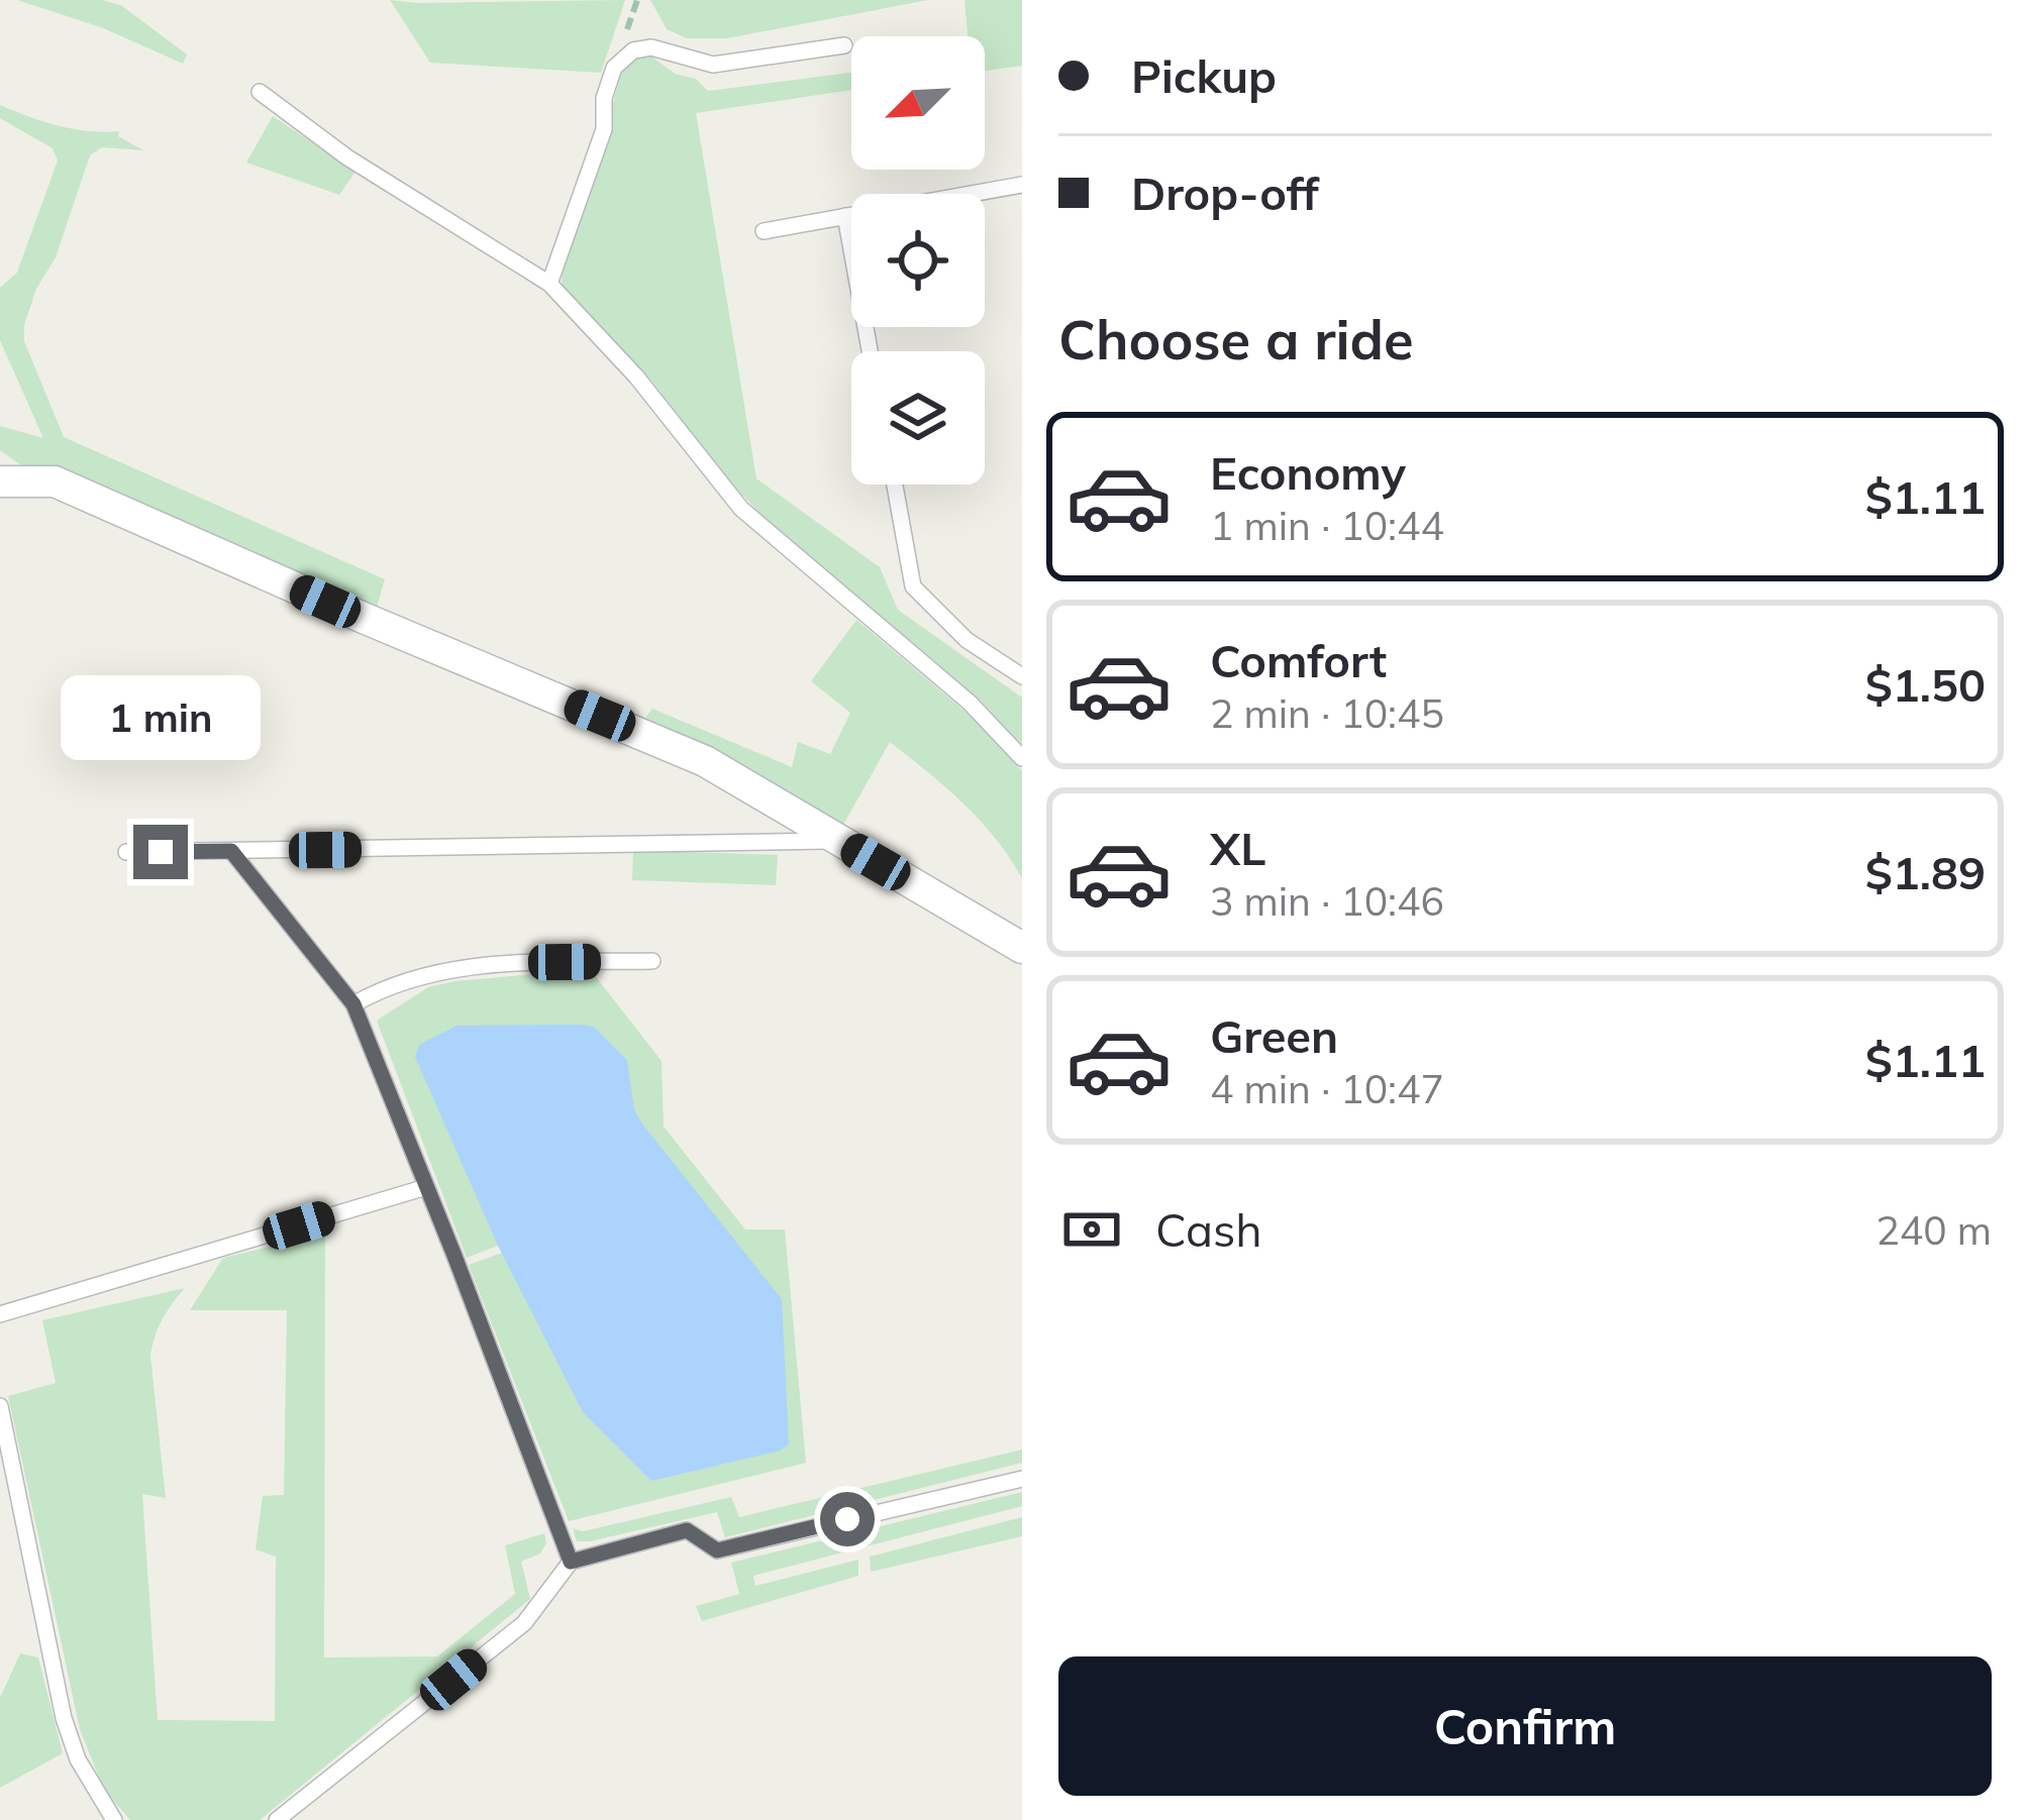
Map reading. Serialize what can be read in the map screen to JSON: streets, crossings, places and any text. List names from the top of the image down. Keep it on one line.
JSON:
{"north":"bottom left","page":{"banner":["Pickup","Drop-off"],"heading":"Choose a ride","list":[{"name":"Economy","note":"1 min · 10:44","value":"$1.11"},{"name":"Comfort","note":"2 min · 10:45","value":"$1.50"},{"name":"XL","note":"3 min · 10:46","value":"$1.89"},{"name":"Green","note":"4 min · 10:47","value":"$1.11"}],"bubble":"1 min","pay":["Cash","240 m"],"buttons":"Confirm"}}
